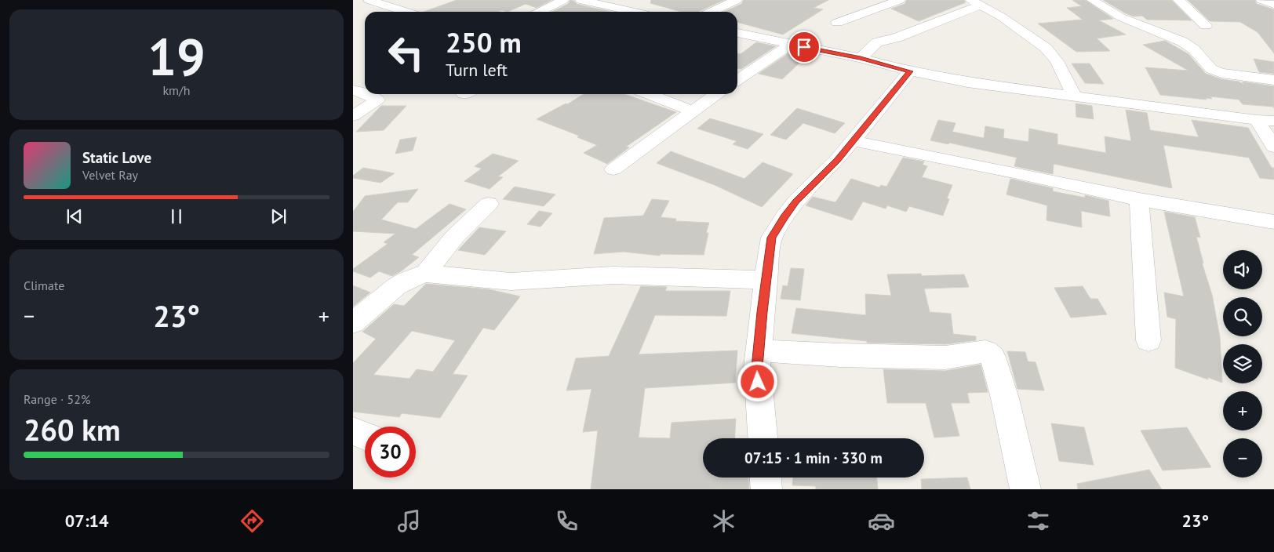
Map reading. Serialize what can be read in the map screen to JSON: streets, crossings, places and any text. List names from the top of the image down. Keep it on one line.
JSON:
{"page":{"tile":[["19","km/h"],"Climate",["Range · 52%","260 km"]],"turn":["250 m","Turn left"],"song":["Static Love","Velvet Ray"],"map_buttons":["+","−"],"heat":["−","23°","+"],"limit":"30","trip":"07:15 · 1 min · 330 m","tabs":["07:14","23°"]}}
